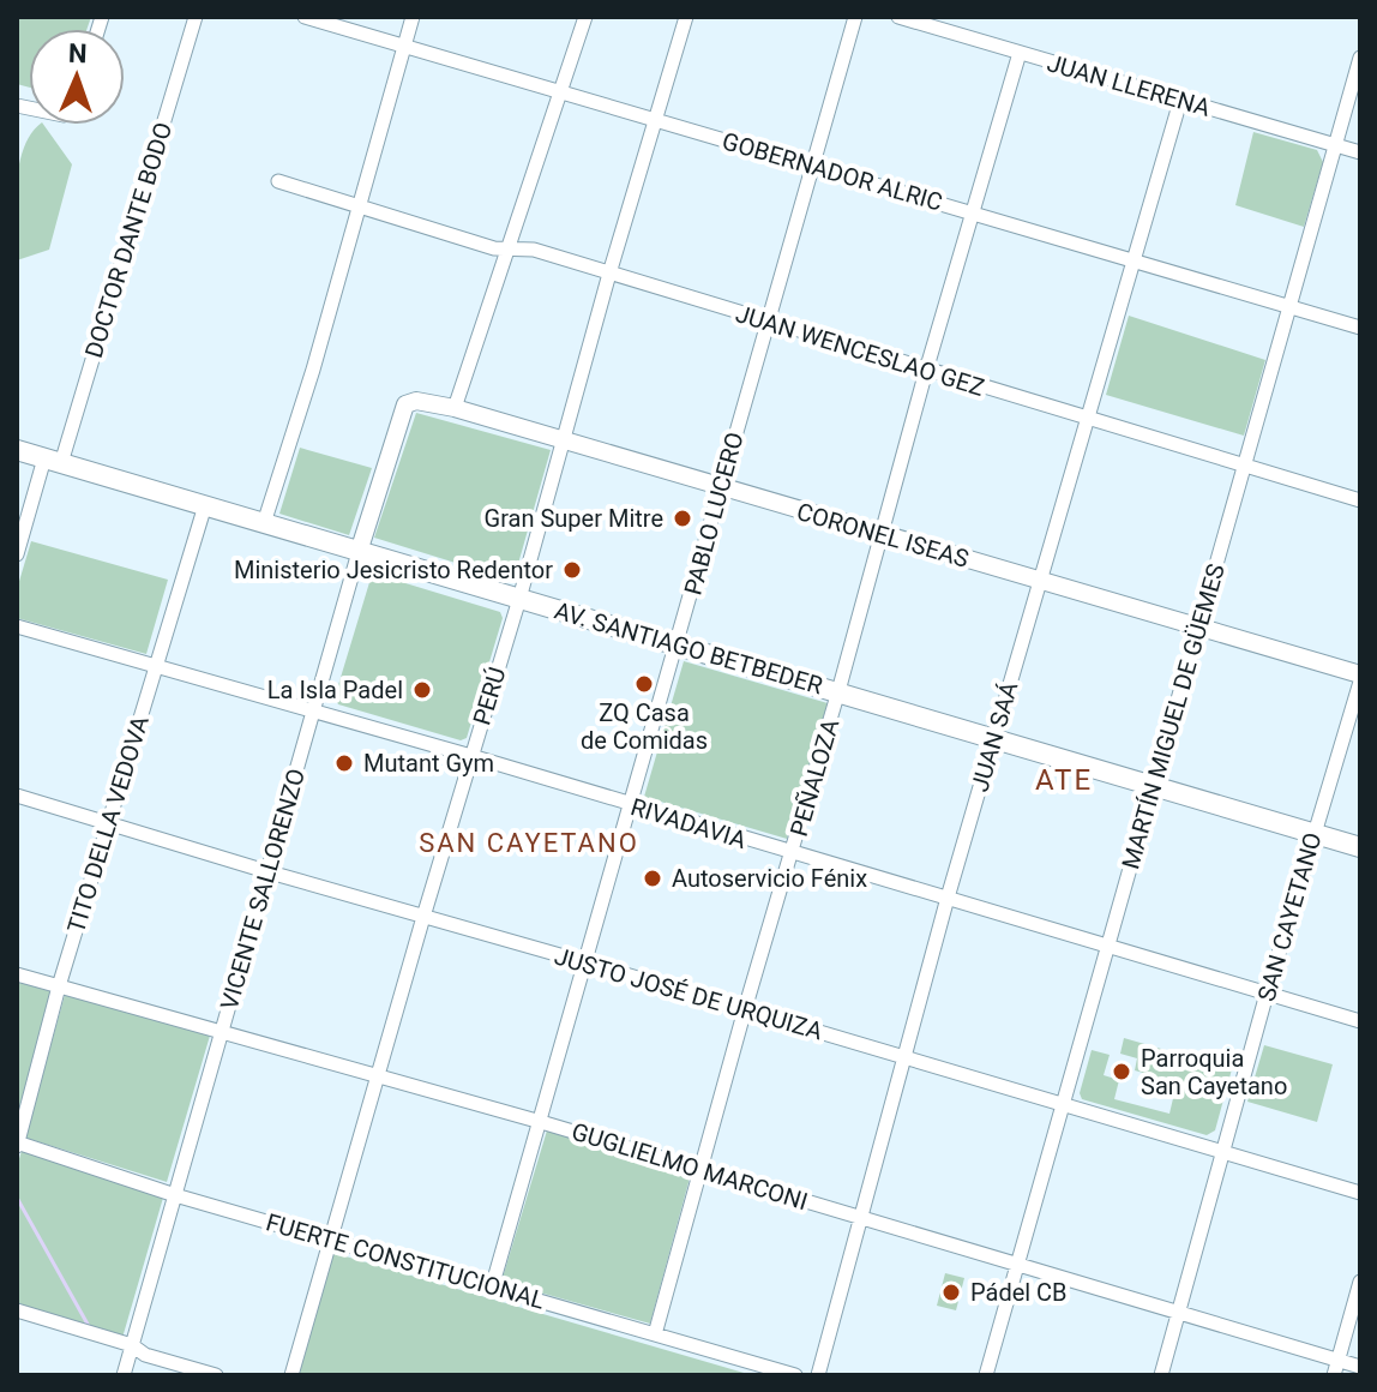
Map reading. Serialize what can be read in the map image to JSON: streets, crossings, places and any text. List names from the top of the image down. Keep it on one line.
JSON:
{"streets":{"main road":["AV. SANTIAGO BETBEDER"],"street":["JUAN LLERENA","GOBERNADOR ALRIC","DOCTOR DANTE BODO","JUAN WENCESLAO GEZ","PABLO LUCERO","CORONEL ISEAS","PERÚ","MARTÍN MIGUEL DE GÜEMES","JUAN SAÁ","PEÑALOZA","RIVADAVIA","TITO DELLA VEDOVA","VICENTE SALLORENZO","SAN CAYETANO","JUSTO JOSÉ DE URQUIZA","GUGLIELMO MARCONI","FUERTE CONSTITUCIONAL"]},"crossings":[["JUAN LLERENA","MARTÍN MIGUEL DE GÜEMES"],["JUAN LLERENA","JUAN SAÁ"],["JUAN LLERENA","PEÑALOZA"],["GOBERNADOR ALRIC","PABLO LUCERO"],["GOBERNADOR ALRIC","PERÚ"],["GOBERNADOR ALRIC","MARTÍN MIGUEL DE GÜEMES"],["GOBERNADOR ALRIC","JUAN SAÁ"],["GOBERNADOR ALRIC","PEÑALOZA"],["DOCTOR DANTE BODO","AV. SANTIAGO BETBEDER"],["JUAN WENCESLAO GEZ","PABLO LUCERO"],["JUAN WENCESLAO GEZ","PERÚ"],["JUAN WENCESLAO GEZ","MARTÍN MIGUEL DE GÜEMES"],["JUAN WENCESLAO GEZ","JUAN SAÁ"],["JUAN WENCESLAO GEZ","PEÑALOZA"],["PABLO LUCERO","CORONEL ISEAS"],["PABLO LUCERO","AV. SANTIAGO BETBEDER"],["PABLO LUCERO","RIVADAVIA"],["PABLO LUCERO","JUSTO JOSÉ DE URQUIZA"],["PABLO LUCERO","GUGLIELMO MARCONI"],["PABLO LUCERO","FUERTE CONSTITUCIONAL"],["CORONEL ISEAS","PERÚ"],["CORONEL ISEAS","MARTÍN MIGUEL DE GÜEMES"],["CORONEL ISEAS","JUAN SAÁ"],["CORONEL ISEAS","PEÑALOZA"],["CORONEL ISEAS","VICENTE SALLORENZO"],["CORONEL ISEAS","SAN CAYETANO"],["AV. SANTIAGO BETBEDER","PERÚ"],["AV. SANTIAGO BETBEDER","MARTÍN MIGUEL DE GÜEMES"],["AV. SANTIAGO BETBEDER","JUAN SAÁ"],["AV. SANTIAGO BETBEDER","PEÑALOZA"],["AV. SANTIAGO BETBEDER","TITO DELLA VEDOVA"],["AV. SANTIAGO BETBEDER","VICENTE SALLORENZO"],["AV. SANTIAGO BETBEDER","SAN CAYETANO"],["PERÚ","RIVADAVIA"],["PERÚ","JUSTO JOSÉ DE URQUIZA"],["PERÚ","GUGLIELMO MARCONI"],["PERÚ","FUERTE CONSTITUCIONAL"],["MARTÍN MIGUEL DE GÜEMES","RIVADAVIA"],["MARTÍN MIGUEL DE GÜEMES","JUSTO JOSÉ DE URQUIZA"],["MARTÍN MIGUEL DE GÜEMES","GUGLIELMO MARCONI"],["JUAN SAÁ","RIVADAVIA"],["JUAN SAÁ","JUSTO JOSÉ DE URQUIZA"],["JUAN SAÁ","GUGLIELMO MARCONI"],["PEÑALOZA","RIVADAVIA"],["PEÑALOZA","JUSTO JOSÉ DE URQUIZA"],["PEÑALOZA","GUGLIELMO MARCONI"],["PEÑALOZA","FUERTE CONSTITUCIONAL"],["RIVADAVIA","TITO DELLA VEDOVA"],["RIVADAVIA","VICENTE SALLORENZO"],["RIVADAVIA","SAN CAYETANO"],["TITO DELLA VEDOVA","JUSTO JOSÉ DE URQUIZA"],["TITO DELLA VEDOVA","GUGLIELMO MARCONI"],["TITO DELLA VEDOVA","FUERTE CONSTITUCIONAL"],["VICENTE SALLORENZO","JUSTO JOSÉ DE URQUIZA"],["VICENTE SALLORENZO","GUGLIELMO MARCONI"],["VICENTE SALLORENZO","FUERTE CONSTITUCIONAL"],["SAN CAYETANO","JUSTO JOSÉ DE URQUIZA"],["SAN CAYETANO","GUGLIELMO MARCONI"]],"districts":["ATE","SAN CAYETANO"],"places":["Gran Super Mitre","Ministerio Jesicristo Redentor","ZQ Casa de Comidas","La Isla Padel","Mutant Gym","Autoservicio Fénix","Parroquia San Cayetano","Pádel CB"],"north":"top"}
